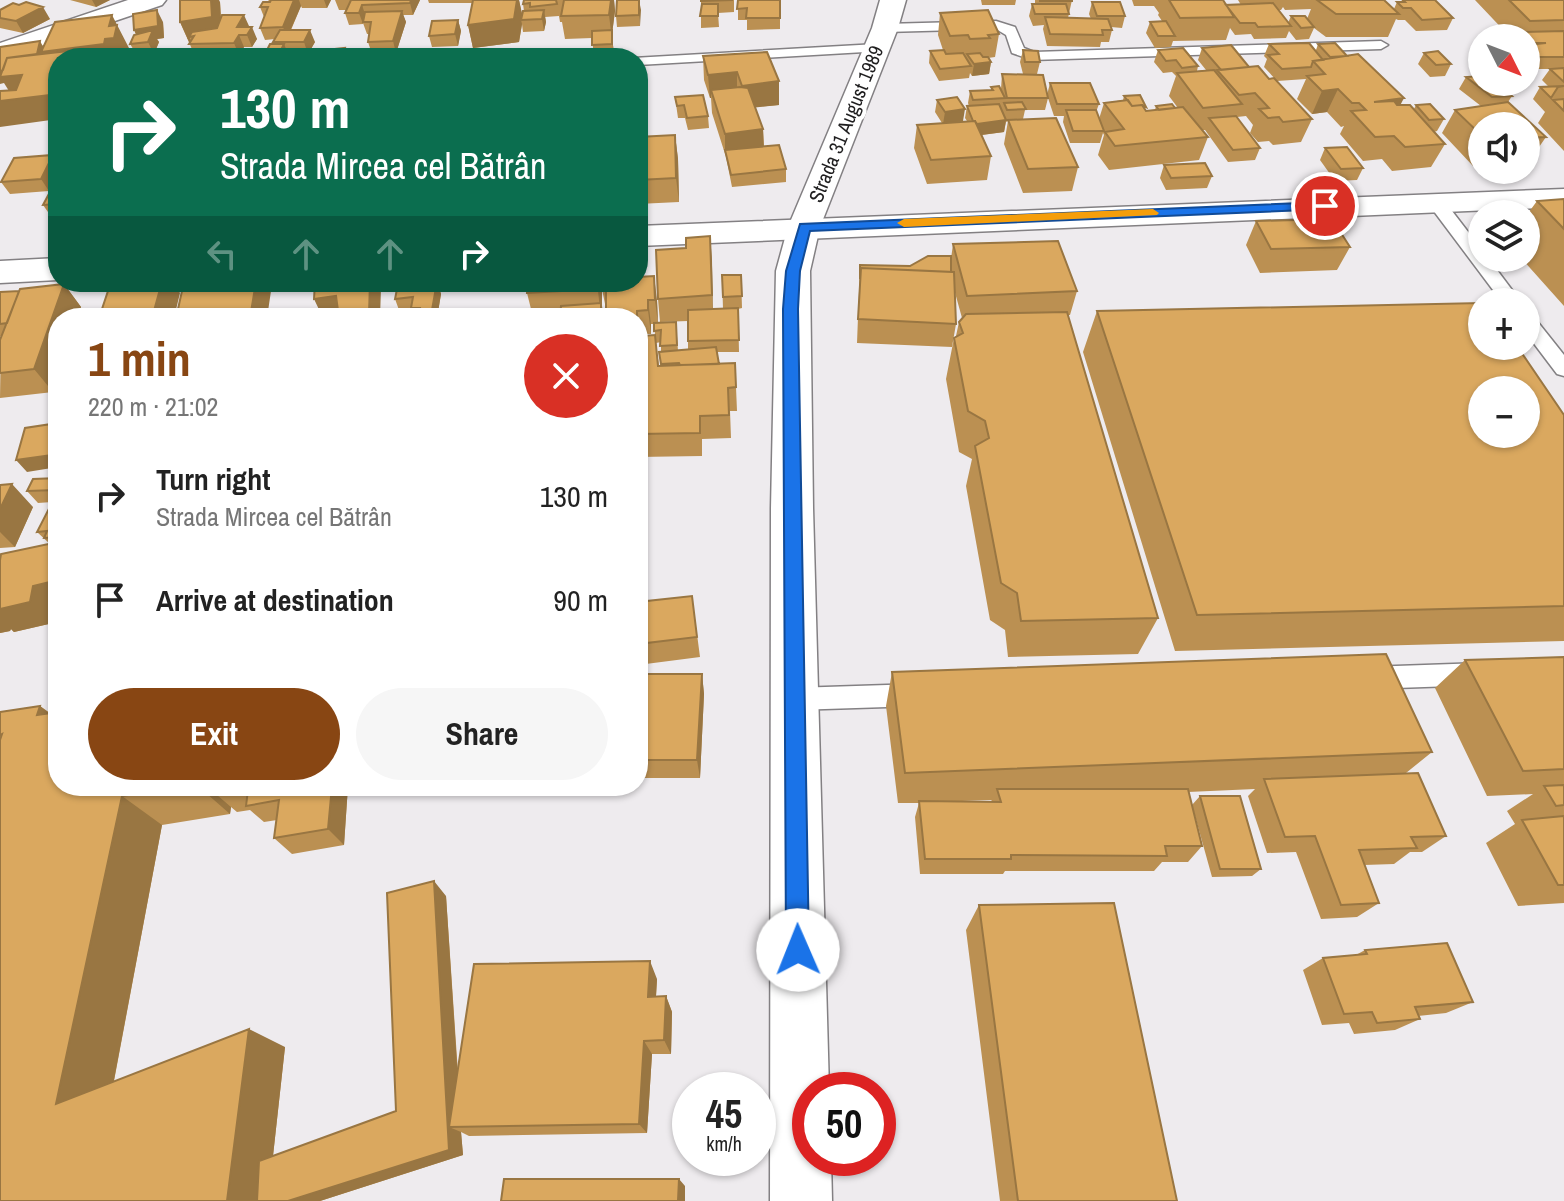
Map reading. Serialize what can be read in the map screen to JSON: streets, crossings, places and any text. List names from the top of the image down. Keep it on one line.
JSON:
{"streets":{"main road":["Strada 31 August 1989"]},"north":"bottom right","page":{"map_buttons":["+","−"],"turn":["130 m","Strada Mircea cel Bătrân"],"heading":["1 min","220 m · 21:02"],"list":[{"name":"Turn right","note":"Strada Mircea cel Bătrân","value":"130 m"},{"name":"Arrive at destination","value":"90 m"}],"buttons":["Exit","Share"],"speed":"45 km/h","limit":"50"}}
